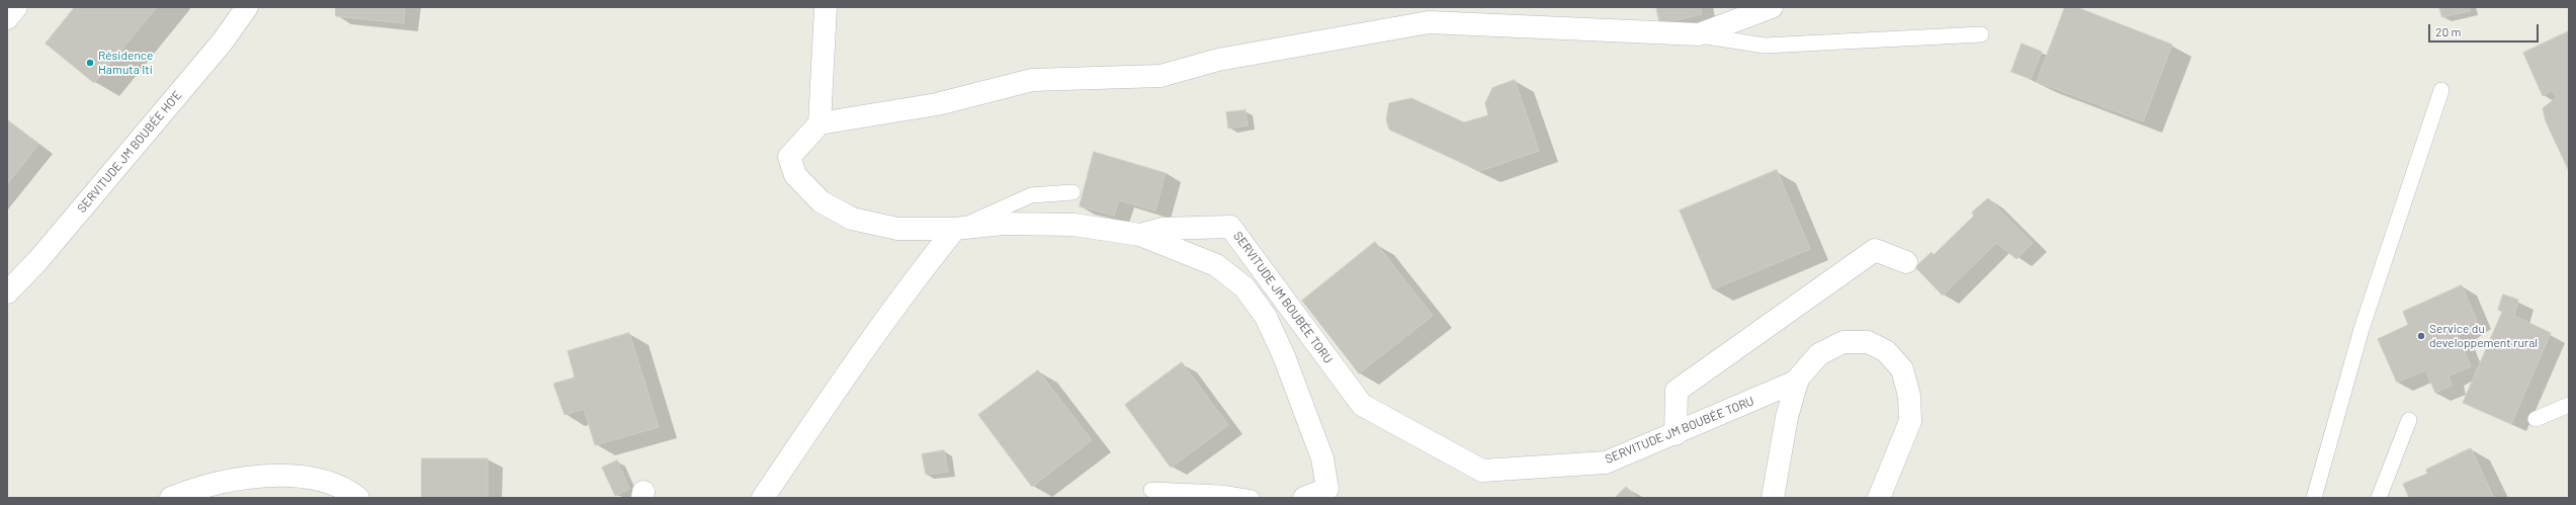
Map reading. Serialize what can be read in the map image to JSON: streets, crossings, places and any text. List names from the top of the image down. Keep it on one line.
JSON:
{"streets":{"street":["SERVITUDE JM BOUBÉE HO'E","SERVITUDE JM BOUBÉE TORU"]},"places":["Résidence Hamuta Iti","Service du developpement rural"],"scale_bar":"20 m"}
